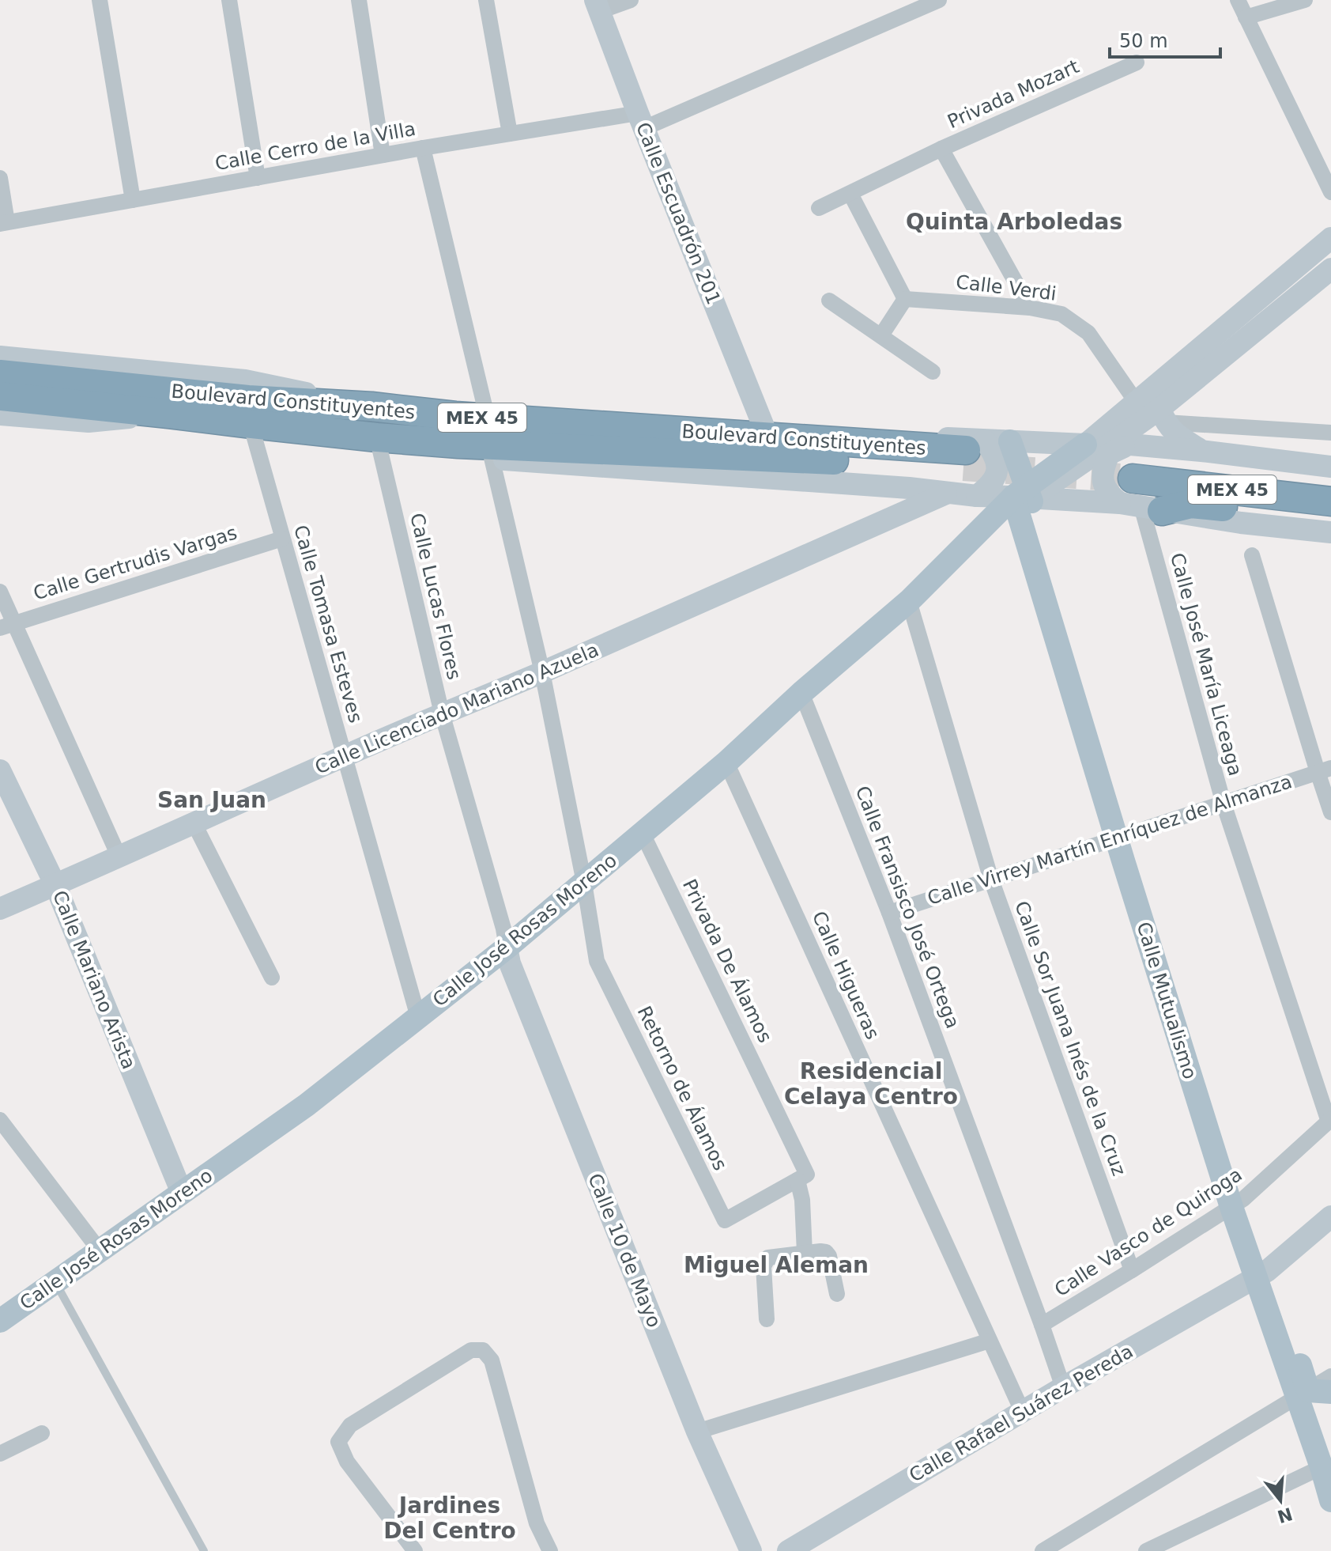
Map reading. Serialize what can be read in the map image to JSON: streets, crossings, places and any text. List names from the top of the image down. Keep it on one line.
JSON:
{"streets":{"highway":["Boulevard Constituyentes","MEX 45"],"main road":["Calle José Rosas Moreno","Calle Mutualismo"],"street":["Privada Mozart","Calle Cerro de la Villa","Calle Escuadrón 201","Calle Verdi","Calle Gertrudis Vargas","Calle Lucas Flores","Calle Tomasa Esteves","Calle José María Liceaga","Calle Licenciado Mariano Azuela","Calle Virrey Martín Enríquez de Almanza","Calle Fransisco José Ortega","Privada De Álamos","Calle Higueras","Calle Mariano Arista","Calle Sor Juana Inés de la Cruz","Retorno de Álamos","Calle Vasco de Quiroga","Calle 10 de Mayo","Calle Rafael Suárez Pereda"]},"crossings":[["Calle Cerro de la Villa","Calle Escuadrón 201"],["Boulevard Constituyentes","Calle Lucas Flores"],["Boulevard Constituyentes","Calle Tomasa Esteves"],["MEX 45","Calle José María Liceaga"],["MEX 45","Calle José Rosas Moreno"],["Calle Gertrudis Vargas","Calle Tomasa Esteves"],["Calle Lucas Flores","Calle Licenciado Mariano Azuela"],["Calle Lucas Flores","Calle José Rosas Moreno"],["Calle Lucas Flores","Calle 10 de Mayo"],["Calle Tomasa Esteves","Calle Licenciado Mariano Azuela"],["Calle Tomasa Esteves","Calle José Rosas Moreno"],["Calle José María Liceaga","Calle Virrey Martín Enríquez de Almanza"],["Calle José María Liceaga","Calle José Rosas Moreno"],["Calle José María Liceaga","Calle Vasco de Quiroga"],["Calle Licenciado Mariano Azuela","Calle Mariano Arista"],["Calle Virrey Martín Enríquez de Almanza","Calle Fransisco José Ortega"],["Calle Virrey Martín Enríquez de Almanza","Calle Mutualismo"],["Calle Virrey Martín Enríquez de Almanza","Calle Sor Juana Inés de la Cruz"],["Calle Fransisco José Ortega","Calle José Rosas Moreno"],["Calle Fransisco José Ortega","Calle Vasco de Quiroga"],["Calle Fransisco José Ortega","Calle Rafael Suárez Pereda"],["Calle José Rosas Moreno","Privada De Álamos"],["Calle José Rosas Moreno","Calle Higueras"],["Calle José Rosas Moreno","Calle Mariano Arista"],["Calle José Rosas Moreno","Calle Mutualismo"],["Calle José Rosas Moreno","Calle Sor Juana Inés de la Cruz"],["Calle José Rosas Moreno","Retorno de Álamos"],["Calle José Rosas Moreno","Calle 10 de Mayo"],["Privada De Álamos","Retorno de Álamos"],["Calle Higueras","Calle Rafael Suárez Pereda"],["Calle Mutualismo","Calle Vasco de Quiroga"],["Calle Mutualismo","Calle Rafael Suárez Pereda"],["Calle Sor Juana Inés de la Cruz","Calle Vasco de Quiroga"]],"districts":["Quinta Arboledas","San Juan","Residencial Celaya Centro","Miguel Aleman","Jardines Del Centro"],"scale_bar":"50 m","north":"bottom"}
